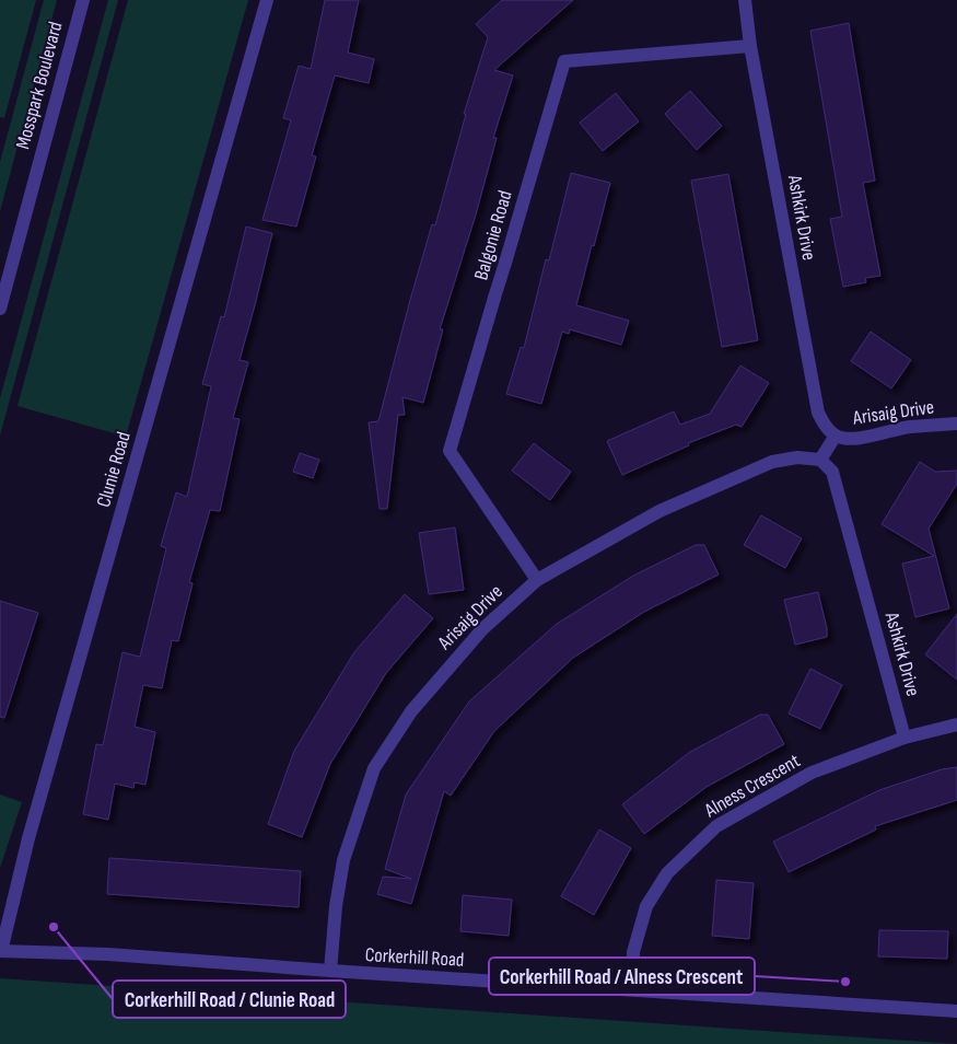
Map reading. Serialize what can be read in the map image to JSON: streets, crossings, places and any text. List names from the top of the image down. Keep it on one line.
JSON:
{"streets":{"street":["Mosspark Boulevard","Ashkirk Drive","Balgonie Road","Arisaig Drive","Clunie Road","Alness Crescent","Corkerhill Road"]},"crossings":[["Ashkirk Drive","Balgonie Road"],["Ashkirk Drive","Arisaig Drive"],["Ashkirk Drive","Alness Crescent"],["Balgonie Road","Arisaig Drive"],["Arisaig Drive","Corkerhill Road"],["Clunie Road","Corkerhill Road"],["Alness Crescent","Corkerhill Road"]],"places":["Corkerhill Road / Clunie Road","Corkerhill Road / Alness Crescent"]}
